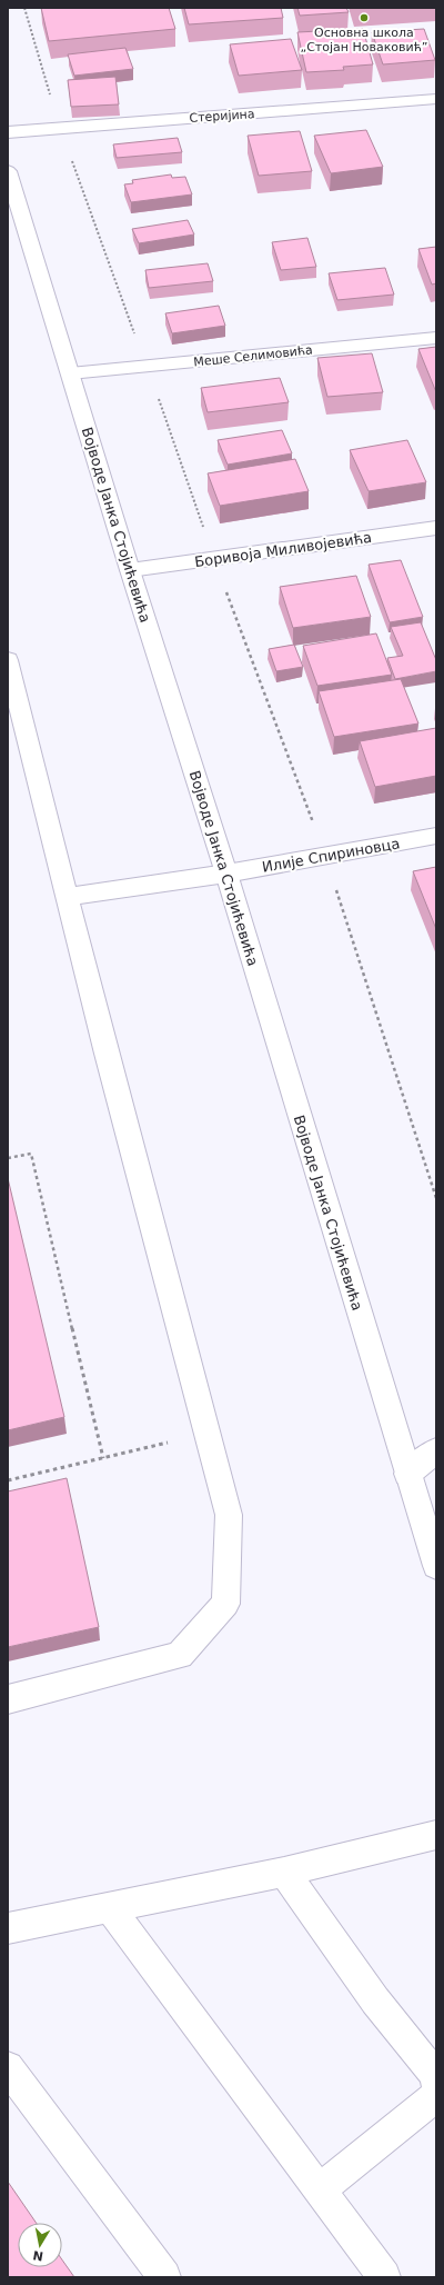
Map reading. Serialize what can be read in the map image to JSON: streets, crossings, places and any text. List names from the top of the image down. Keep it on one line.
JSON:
{"streets":{"street":["Стеријина","Меше Селимовића","Војводе Јанка Стојићевића","Боривоја Миливојевића","Илије Спириновца"]},"crossings":[["Меше Селимовића","Војводе Јанка Стојићевића"],["Војводе Јанка Стојићевића","Боривоја Миливојевића"],["Војводе Јанка Стојићевића","Илије Спириновца"]],"places":["Основна школа „Стојан Новаковић”"],"north":"bottom"}
